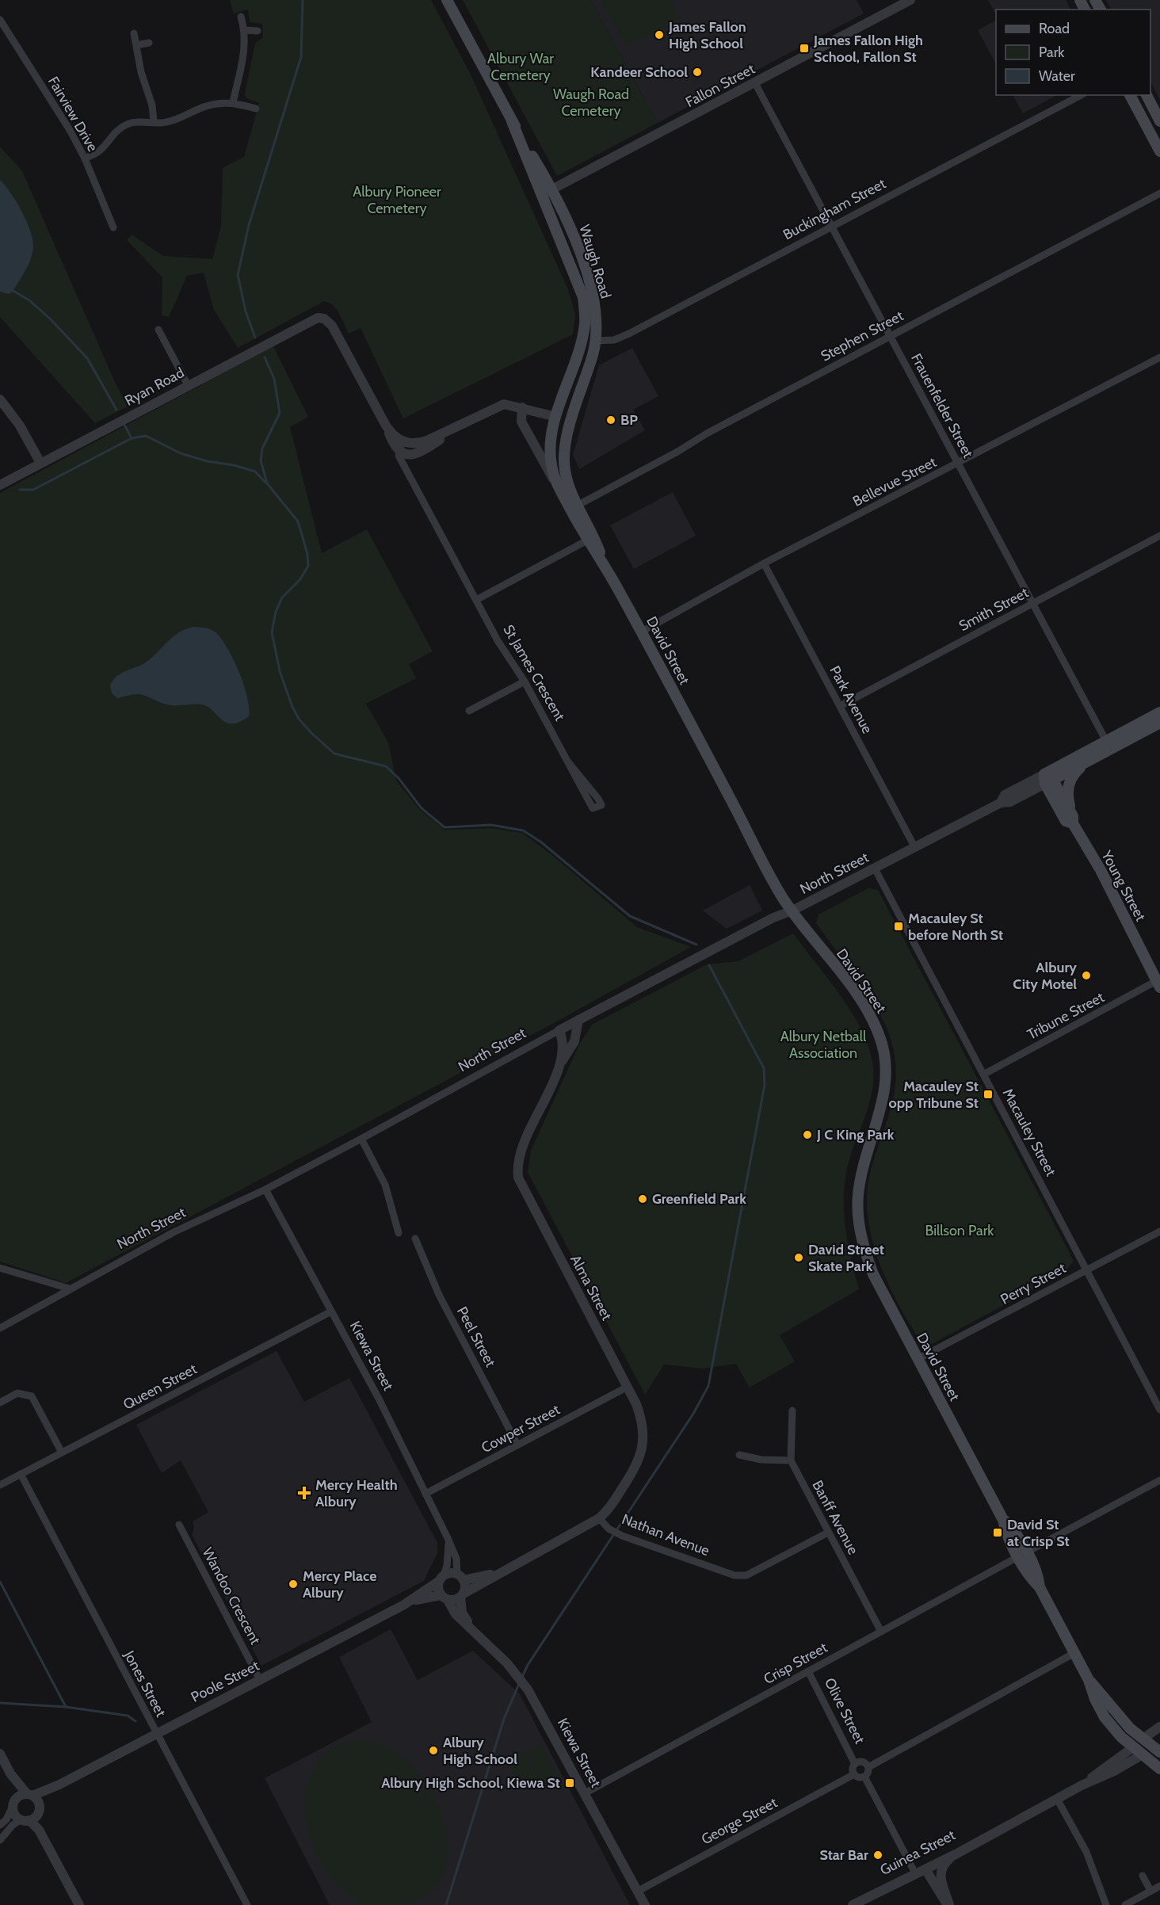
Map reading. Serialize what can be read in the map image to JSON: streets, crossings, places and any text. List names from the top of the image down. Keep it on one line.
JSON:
{"streets":{"main road":["Waugh Road","David Street","North Street","Young Street","Guinea Street"],"street":["Fallon Street","Fairview Drive","Buckingham Street","Stephen Street","Ryan Road","Frauenfelder Street","Bellevue Street","Smith Street","St James Crescent","Park Avenue","Tribune Street","Macauley Street","Perry Street","Alma Street","Peel Street","Kiewa Street","Queen Street","Cowper Street","Banff Avenue","Nathan Avenue","Wandoo Crescent","Crisp Street","Poole Street","Jones Street","Olive Street","George Street"]},"crossings":[["Fallon Street","Waugh Road"],["Fallon Street","Frauenfelder Street"],["Buckingham Street","Waugh Road"],["Buckingham Street","Frauenfelder Street"],["Waugh Road","David Street"],["Stephen Street","Frauenfelder Street"],["Stephen Street","David Street"],["Ryan Road","St James Crescent"],["Frauenfelder Street","Bellevue Street"],["Frauenfelder Street","Smith Street"],["Frauenfelder Street","North Street"],["Bellevue Street","David Street"],["Bellevue Street","Park Avenue"],["Smith Street","Park Avenue"],["David Street","North Street"],["David Street","Perry Street"],["David Street","Crisp Street"],["David Street","Guinea Street"],["Park Avenue","North Street"],["North Street","Young Street"],["North Street","Macauley Street"],["North Street","Alma Street"],["North Street","Kiewa Street"],["Young Street","Tribune Street"],["Tribune Street","Macauley Street"],["Macauley Street","Perry Street"],["Alma Street","Cowper Street"],["Alma Street","Nathan Avenue"],["Peel Street","Cowper Street"],["Kiewa Street","Queen Street"],["Kiewa Street","Cowper Street"],["Kiewa Street","Crisp Street"],["Kiewa Street","Poole Street"],["Kiewa Street","George Street"],["Queen Street","Jones Street"],["Banff Avenue","Nathan Avenue"],["Banff Avenue","Crisp Street"],["Wandoo Crescent","Poole Street"],["Crisp Street","Olive Street"],["Poole Street","Jones Street"],["Olive Street","George Street"]],"parks":["Albury War Cemetery","Waugh Road Cemetery","Albury Pioneer Cemetery","Albury Netball Association","Billson Park"],"places":{"other":["James Fallon High School","Kandeer School","BP","Albury City Motel","J C King Park","Greenfield Park","David Street Skate Park","Mercy Place Albury","Albury High School","Star Bar"],"transit":["James Fallon High School, Fallon St","Macauley St before North St","Macauley St opp Tribune St","David St at Crisp St","Albury High School, Kiewa St"],"health":["Mercy Health Albury"]},"legend":["Road","Park","Water"]}
